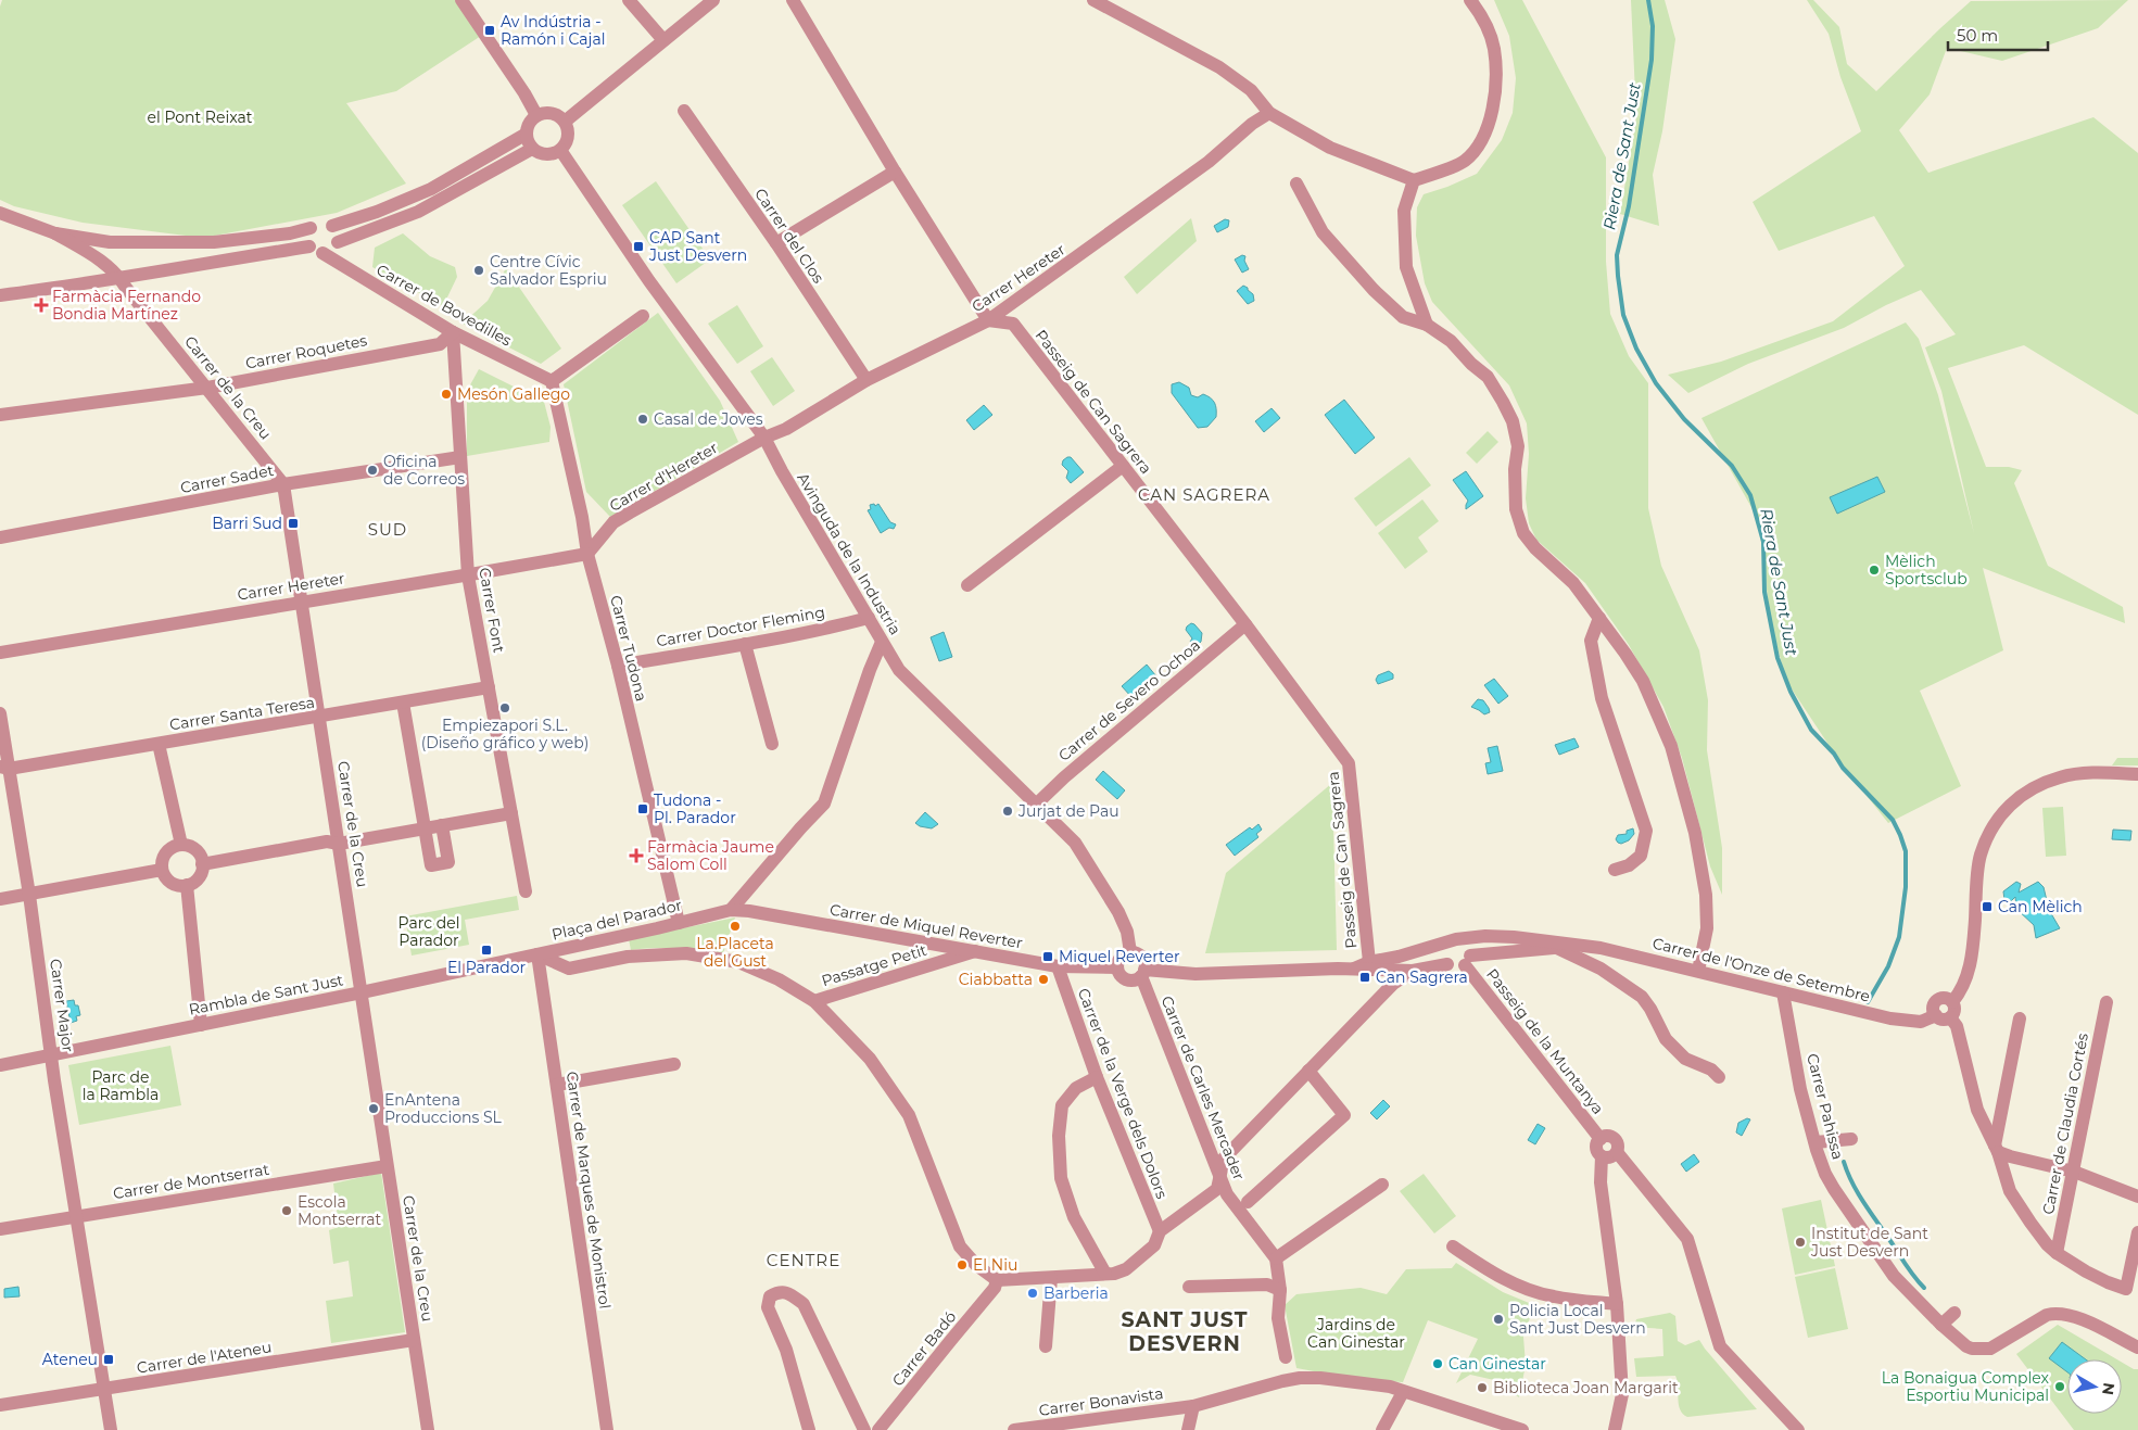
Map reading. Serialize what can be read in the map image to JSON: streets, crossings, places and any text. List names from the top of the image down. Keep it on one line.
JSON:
{"streets":{"street":["Carrer del Clos","Carrer Hereter","Carrer de Bovedilles","Carrer Roquetes","Carrer de la Creu","Passeig de Can Sagrera","Carrer d'Hereter","Carrer Sadet","Avinguda de la Industria","Carrer Font","Carrer Doctor Fleming","Carrer Tudona","Carrer de Severo Ochoa","Carrer Santa Teresa","Plaça del Parador","Carrer de Miquel Reverter","Passatge Petit","Carrer de l'Onze de Setembre","Rambla de Sant Just","Carrer Major","Passeig de la Muntanya","Carrer de Carles Mercader","Carrer de la Verge dels Dolors","Carrer Pahissa","Carrer de Claudia Cortés","Carrer de Montserrat","Carrer de Marques de Monistrol","Carrer Badó","Carrer de l'Ateneu","Carrer Bonavista"]},"crossings":[["Carrer del Clos","Carrer Hereter"],["Carrer Hereter","Carrer de la Creu"],["Carrer Hereter","Passeig de Can Sagrera"],["Carrer Hereter","Carrer d'Hereter"],["Carrer Hereter","Avinguda de la Industria"],["Carrer Hereter","Carrer Font"],["Carrer Hereter","Carrer Tudona"],["Carrer de Bovedilles","Carrer Roquetes"],["Carrer de Bovedilles","Carrer Font"],["Carrer de Bovedilles","Carrer Tudona"],["Carrer Roquetes","Carrer de la Creu"],["Carrer Roquetes","Carrer Font"],["Carrer de la Creu","Carrer Sadet"],["Carrer de la Creu","Carrer Santa Teresa"],["Carrer de la Creu","Rambla de Sant Just"],["Carrer de la Creu","Carrer de Montserrat"],["Carrer de la Creu","Carrer de l'Ateneu"],["Passeig de Can Sagrera","Carrer de Severo Ochoa"],["Carrer d'Hereter","Avinguda de la Industria"],["Carrer d'Hereter","Carrer Tudona"],["Carrer Sadet","Carrer Font"],["Avinguda de la Industria","Carrer Doctor Fleming"],["Avinguda de la Industria","Carrer de Severo Ochoa"],["Avinguda de la Industria","Carrer de Miquel Reverter"],["Avinguda de la Industria","Carrer de Carles Mercader"],["Carrer Font","Carrer Santa Teresa"],["Carrer Doctor Fleming","Carrer Tudona"],["Carrer Tudona","Plaça del Parador"],["Carrer Santa Teresa","Carrer Major"],["Plaça del Parador","Carrer de Miquel Reverter"],["Plaça del Parador","Rambla de Sant Just"],["Plaça del Parador","Carrer de Marques de Monistrol"],["Carrer de Miquel Reverter","Passatge Petit"],["Carrer de Miquel Reverter","Carrer de Carles Mercader"],["Carrer de Miquel Reverter","Carrer de la Verge dels Dolors"],["Carrer de l'Onze de Setembre","Passeig de la Muntanya"],["Carrer de l'Onze de Setembre","Carrer Pahissa"],["Rambla de Sant Just","Carrer Major"],["Rambla de Sant Just","Carrer de Marques de Monistrol"],["Carrer Major","Carrer de Montserrat"],["Carrer Major","Carrer de l'Ateneu"]],"districts":["CAN SAGRERA","SUD","CENTRE","SANT JUST DESVERN"],"water":["Riera de Sant Just"],"parks":["el Pont Reixat","Parc del Parador","Parc de la Rambla","Jardins de Can Ginestar"],"places":{"transit":["Av Indústria - Ramón i Cajal","CAP Sant Just Desvern","Barri Sud","Tudona - Pl. Parador","Can Mèlich","El Parador","Miquel Reverter","Can Sagrera","Ateneu"],"other":["Centre Cívic Salvador Espriu","Mesón Gallego","Casal de Joves","Oficina de Correos","Mèlich Sportsclub","Empiezapori S.L. (Diseño gráfico y web)","Jurjat de Pau","La.Placeta del Gust","Ciabbatta","EnAntena Produccions SL","Escola Montserrat","Institut de Sant Just Desvern","El Niu","Barberia","Policia Local Sant Just Desvern","Can Ginestar","La Bonaigua Complex Esportiu Municipal","Biblioteca Joan Margarit"],"health":["Farmàcia Fernando Bondia Martínez","Farmàcia Jaume Salom Coll"]},"scale_bar":"50 m","north":"right"}
